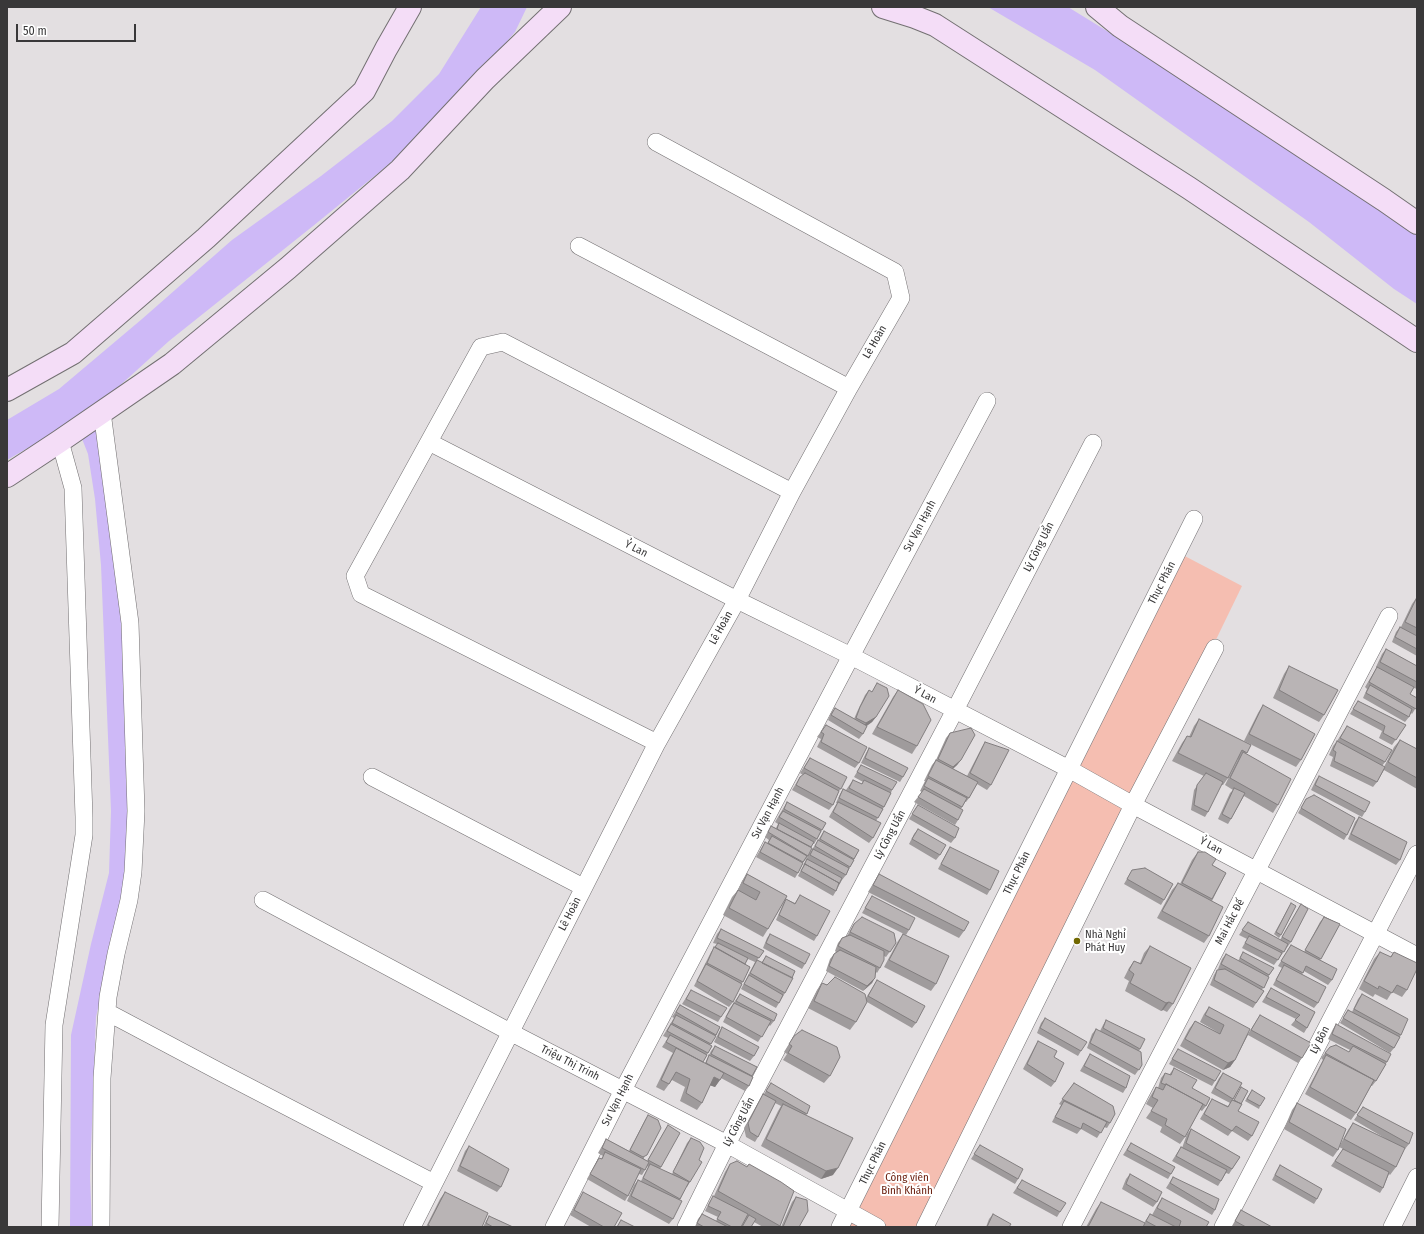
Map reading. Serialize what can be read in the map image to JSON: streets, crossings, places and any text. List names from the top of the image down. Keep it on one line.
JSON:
{"streets":{"street":["Lê Hoàn","Sư Vạn Hạnh","Lý Công Uẩn","Ỷ Lan","Thục Phán","Mai Hắc Đế","Lý Bôn","Triệu Thị Trinh"]},"crossings":[["Lê Hoàn","Ỷ Lan"],["Lê Hoàn","Triệu Thị Trinh"],["Sư Vạn Hạnh","Ỷ Lan"],["Sư Vạn Hạnh","Triệu Thị Trinh"],["Lý Công Uẩn","Ỷ Lan"],["Lý Công Uẩn","Triệu Thị Trinh"],["Ỷ Lan","Thục Phán"],["Ỷ Lan","Mai Hắc Đế"],["Ỷ Lan","Lý Bôn"],["Thục Phán","Triệu Thị Trinh"]],"parks":["Công viên Bình Khánh"],"places":["Nhà Nghỉ Phát Huy"],"scale_bar":"50 m"}
